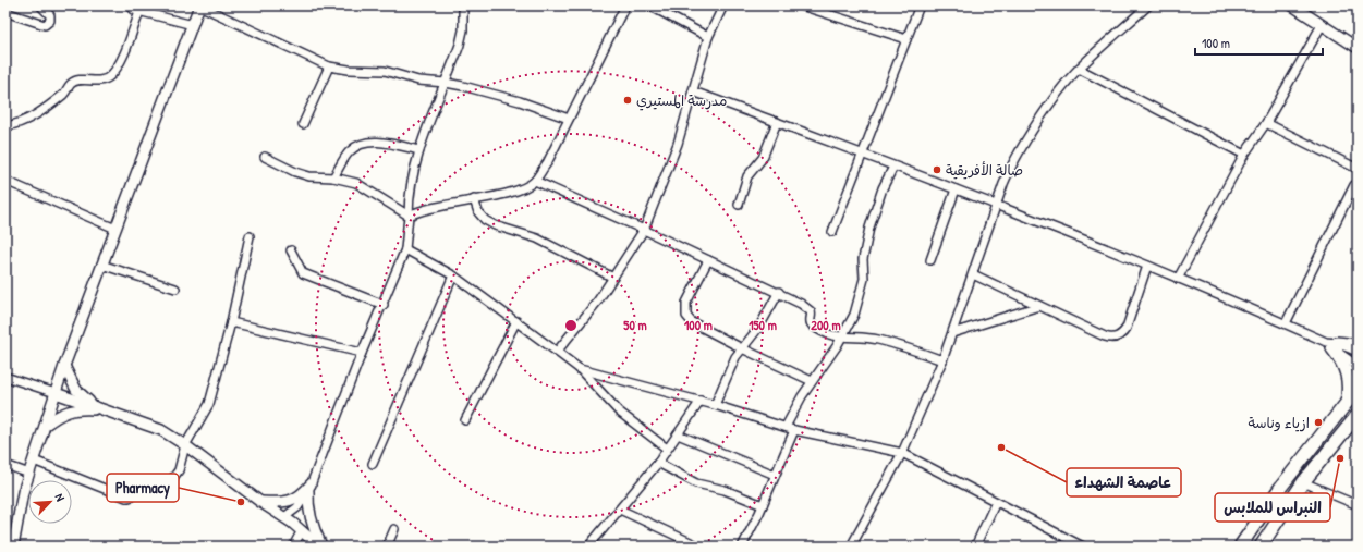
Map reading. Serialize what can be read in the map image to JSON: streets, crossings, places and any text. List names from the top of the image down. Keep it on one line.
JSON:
{"places":["مدرسة المستيري","صالة الأفريقية","ازياء وناسة","عاصمة الشهداء","النبراس للملابس","Pharmacy"],"scale_bar":"100 m","north":"top right","rings":["50 m","100 m","150 m","200 m"]}
